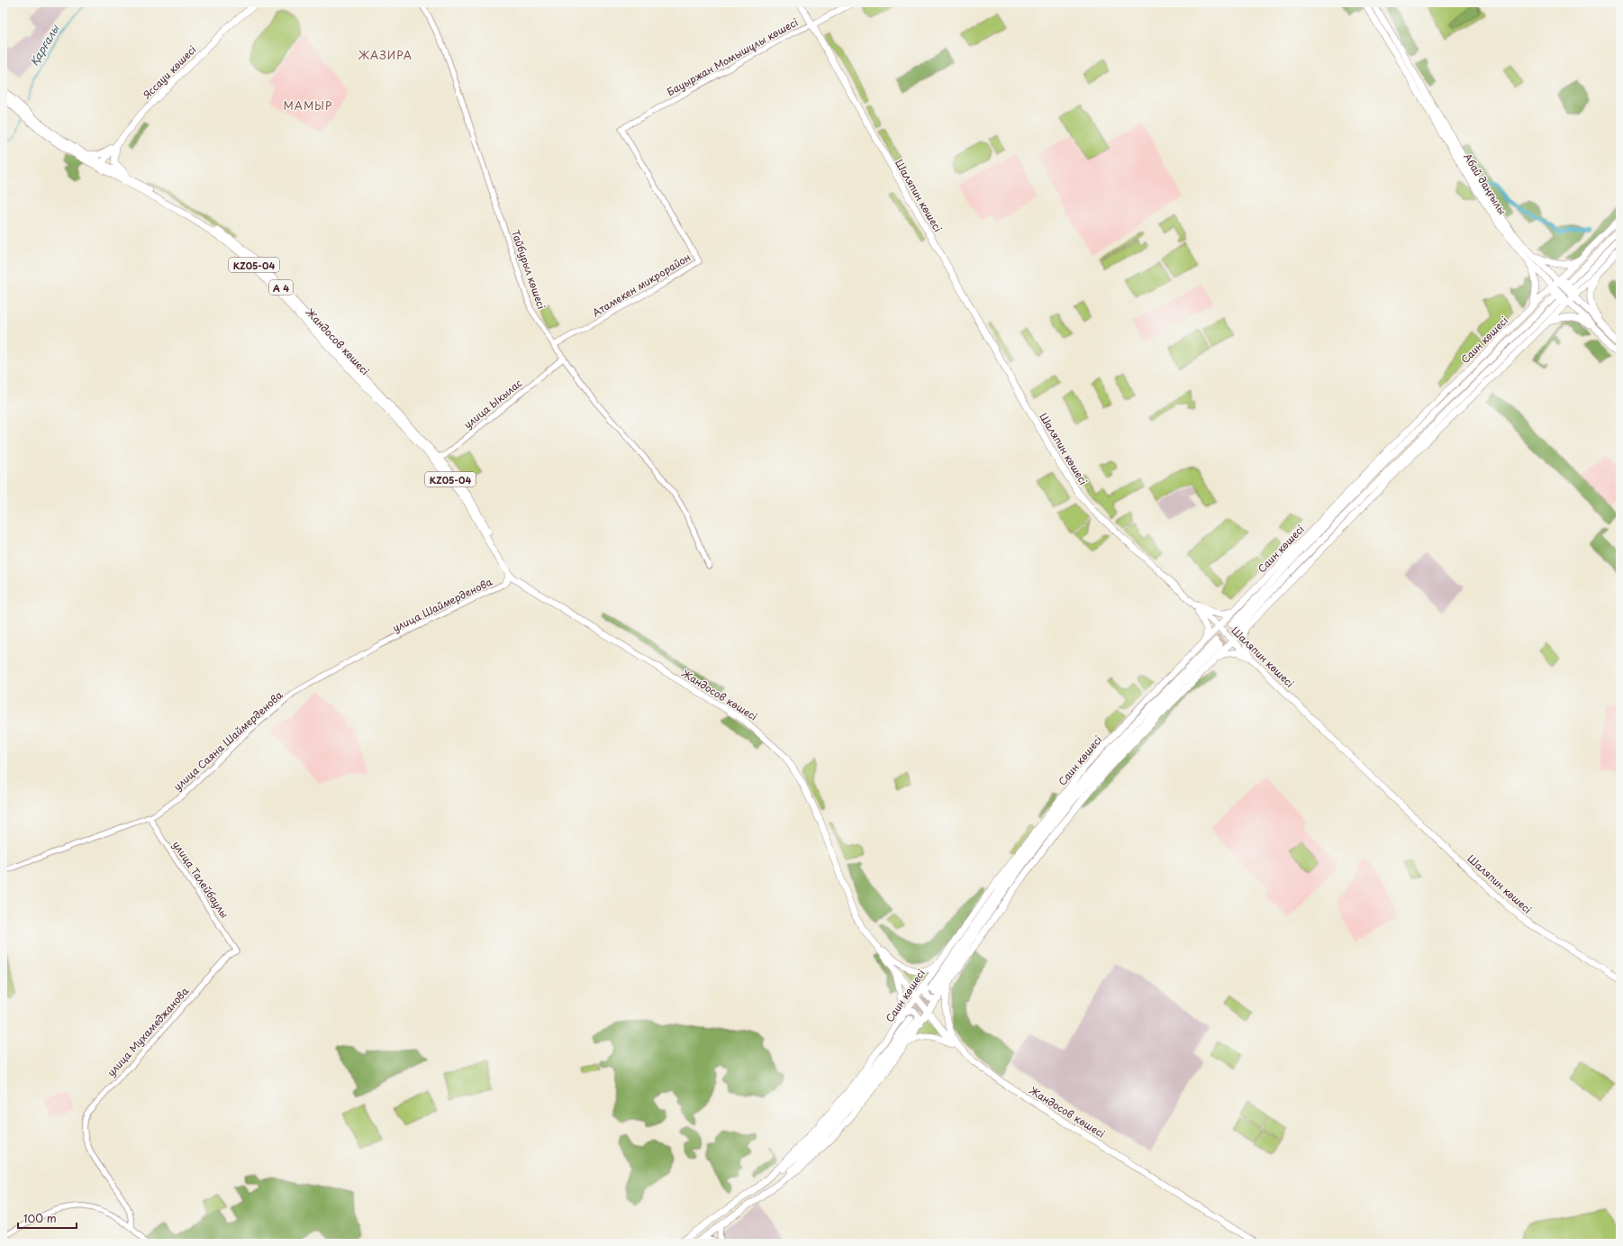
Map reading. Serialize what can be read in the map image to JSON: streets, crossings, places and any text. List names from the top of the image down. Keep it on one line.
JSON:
{"streets":{"main road":["Бауыржан Момышұлы көшесі","Яссауи көшесі","Абай даңғылы","Шаляпин көшесі","KZ05-04","А 4","Саин көшесі","Жандосов көшесі"],"street":["Тайбурыл көшесі","Атамекен микрорайон","улица Ыкылас","улица Шаймерденова","улица Саяна Шаймерденова","улица Талейбаулы","улица Мухамеджанова"]},"crossings":[["Бауыржан Момышұлы көшесі","Шаляпин көшесі"],["Бауыржан Момышұлы көшесі","Атамекен микрорайон"],["Яссауи көшесі","KZ05-04"],["Яссауи көшесі","Жандосов көшесі"],["Абай даңғылы","Саин көшесі"],["Шаляпин көшесі","Саин көшесі"],["KZ05-04","Жандосов көшесі"],["Тайбурыл көшесі","Атамекен микрорайон"],["Тайбурыл көшесі","улица Ыкылас"],["Саин көшесі","Жандосов көшесі"],["Жандосов көшесі","улица Ыкылас"],["Жандосов көшесі","улица Шаймерденова"],["улица Шаймерденова","улица Саяна Шаймерденова"],["улица Саяна Шаймерденова","улица Талейбаулы"],["улица Талейбаулы","улица Мухамеджанова"]],"districts":["ЖАЗИРА","МАМЫР"],"water":["Қарғалы"],"scale_bar":"100 m"}
